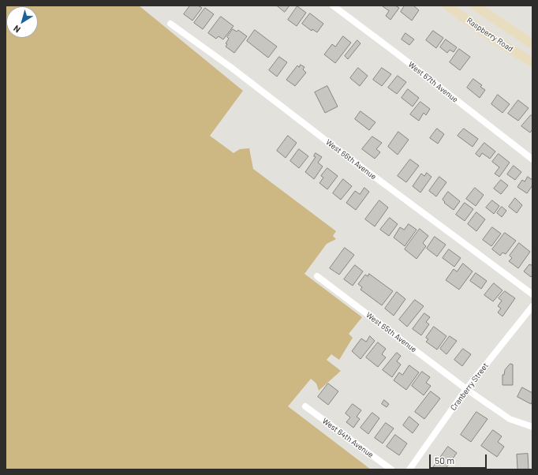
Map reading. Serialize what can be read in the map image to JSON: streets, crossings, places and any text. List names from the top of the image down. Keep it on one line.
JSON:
{"streets":{"main road":["Raspberry Road"],"street":["West 67th Avenue","West 66th Avenue","West 65th Avenue","Cranberry Street","West 64th Avenue"]},"crossings":[["West 65th Avenue","Cranberry Street"]],"scale_bar":"50 m","north":"bottom left"}
